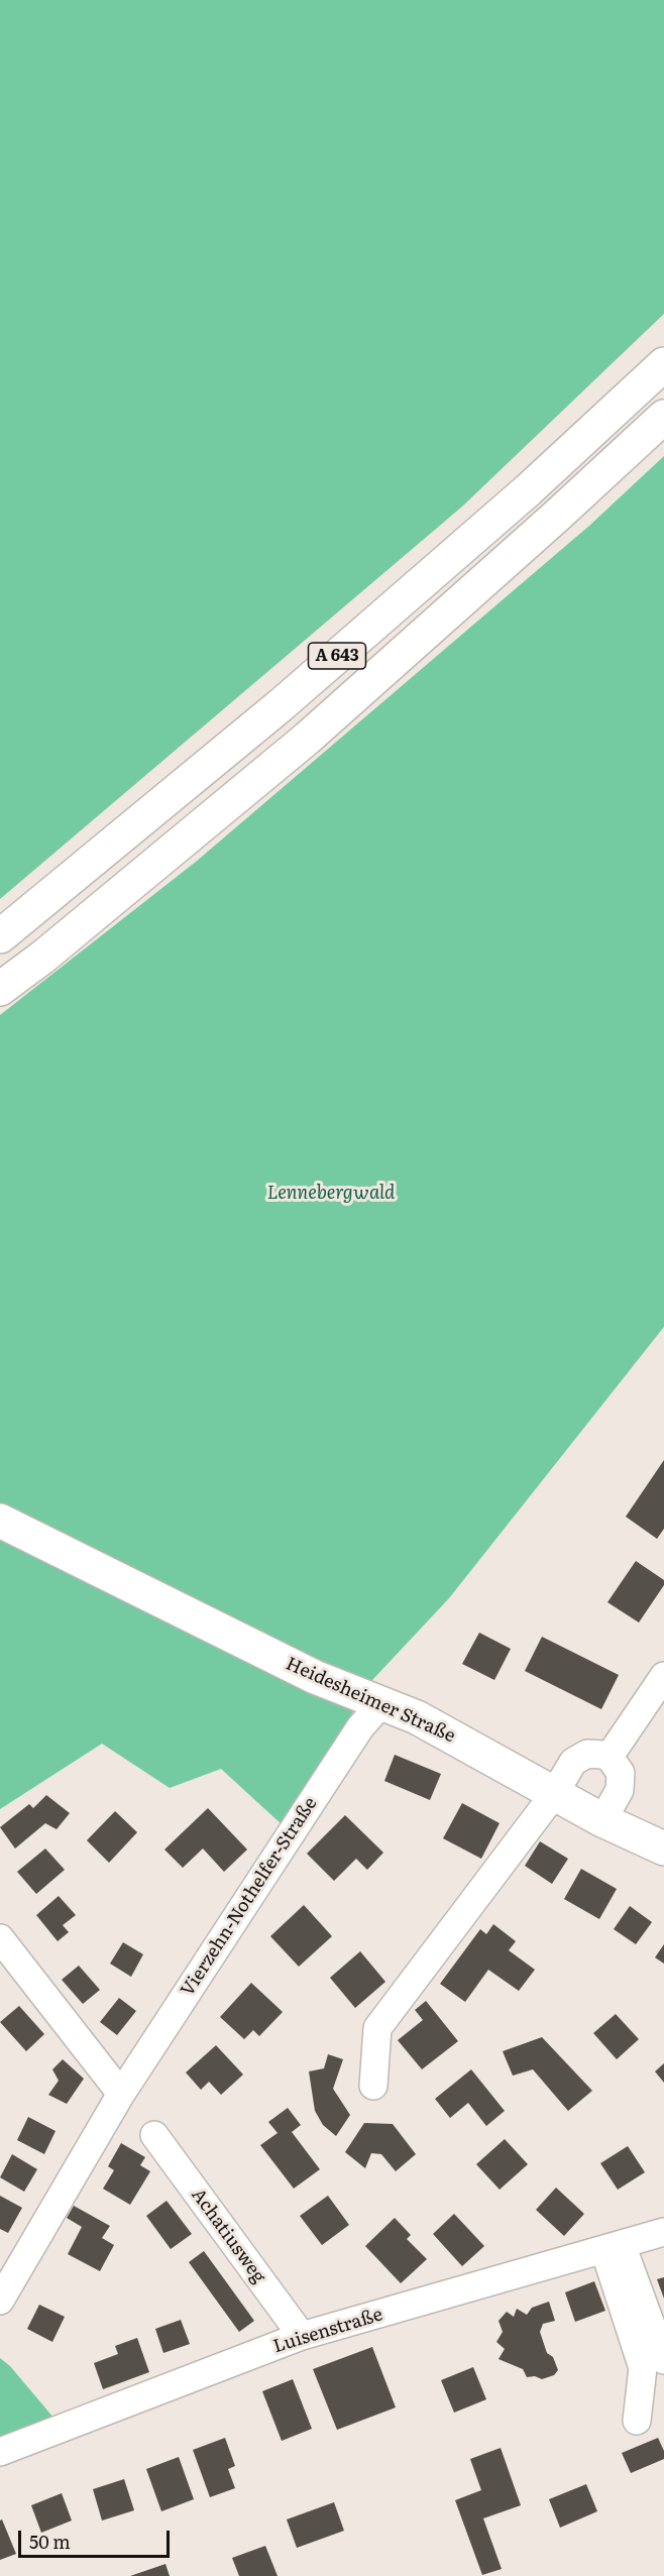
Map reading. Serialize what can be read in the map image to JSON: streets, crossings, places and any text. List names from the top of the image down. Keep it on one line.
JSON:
{"streets":{"main road":["A 643","Heidesheimer Straße"],"street":["Vierzehn-Nothelfer-Straße","Achatiusweg","Luisenstraße"]},"crossings":[["Heidesheimer Straße","Vierzehn-Nothelfer-Straße"],["Achatiusweg","Luisenstraße"]],"parks":["Lennebergwald"],"scale_bar":"50 m"}
